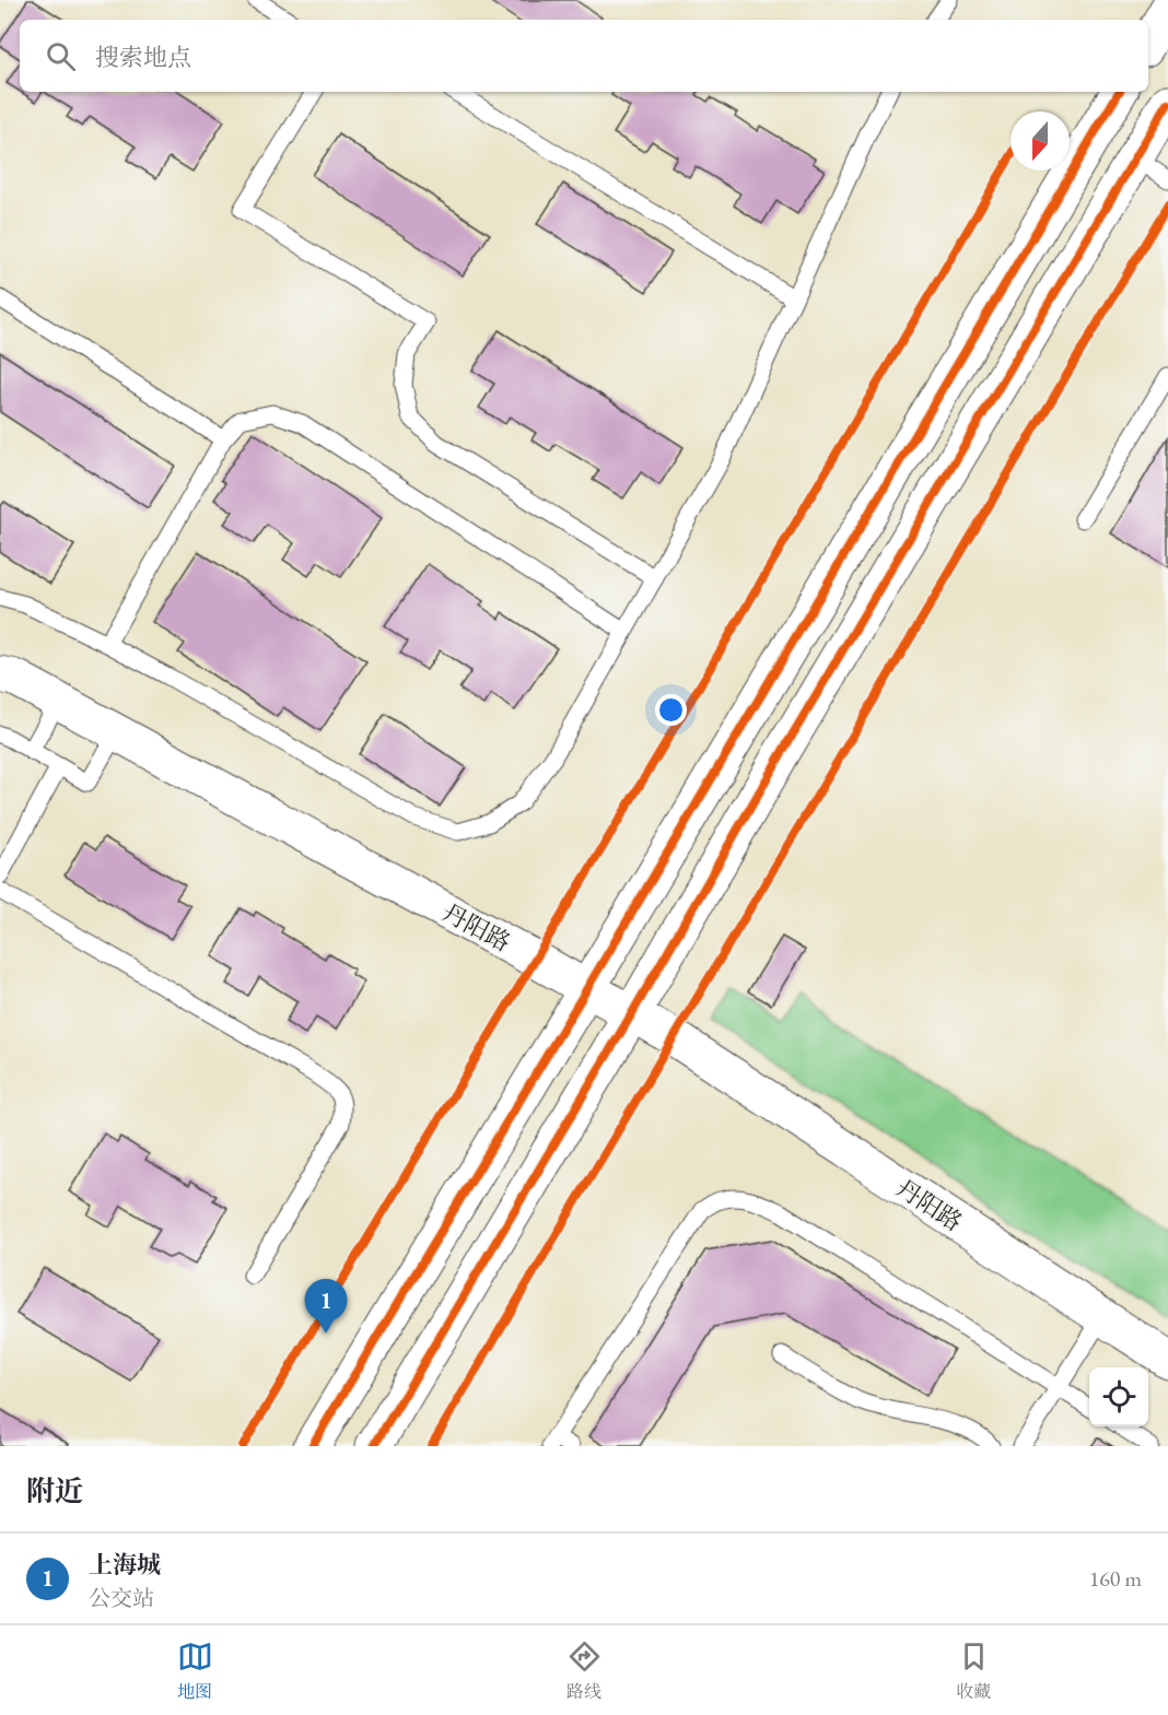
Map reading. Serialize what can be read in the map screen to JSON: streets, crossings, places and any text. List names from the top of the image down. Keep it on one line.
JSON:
{"streets":{"main road":["丹阳路"]},"north":"bottom","page":{"search":"搜索地点","pins":"1","heading":"附近","list":[{"mark":"1","name":"上海城","note":"公交站","value":"160 m"}],"nav":["地图","路线","收藏"]}}
